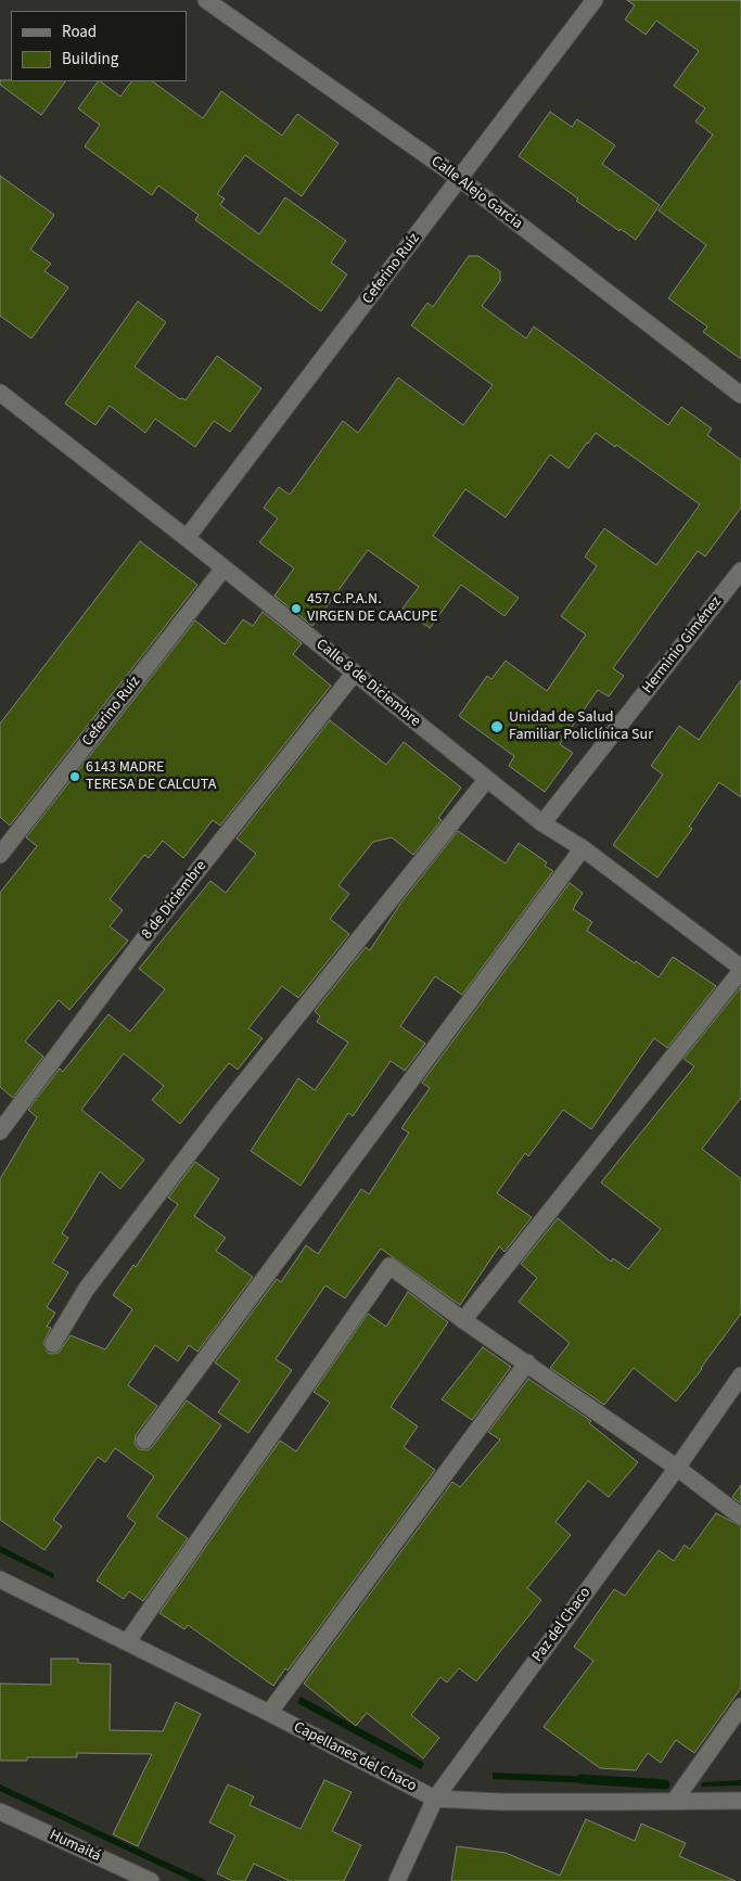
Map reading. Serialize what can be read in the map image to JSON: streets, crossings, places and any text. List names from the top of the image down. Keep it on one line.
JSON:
{"streets":{"street":["Calle Alejo Garcia","Ceferino Ruíz","Herminio Giménez","Calle 8 de Diciembre","8 de Diciembre","Paz del Chaco","Capellanes del Chaco","Humaitá"]},"crossings":[["Calle Alejo Garcia","Ceferino Ruíz"],["Ceferino Ruíz","Calle 8 de Diciembre"],["Herminio Giménez","Calle 8 de Diciembre"],["Calle 8 de Diciembre","8 de Diciembre"],["Paz del Chaco","Capellanes del Chaco"]],"places":["457 C.P.A.N. VIRGEN DE CAACUPE","Unidad de Salud Familiar Policlínica Sur","6143 MADRE TERESA DE CALCUTA"],"legend":["Road","Building"]}
